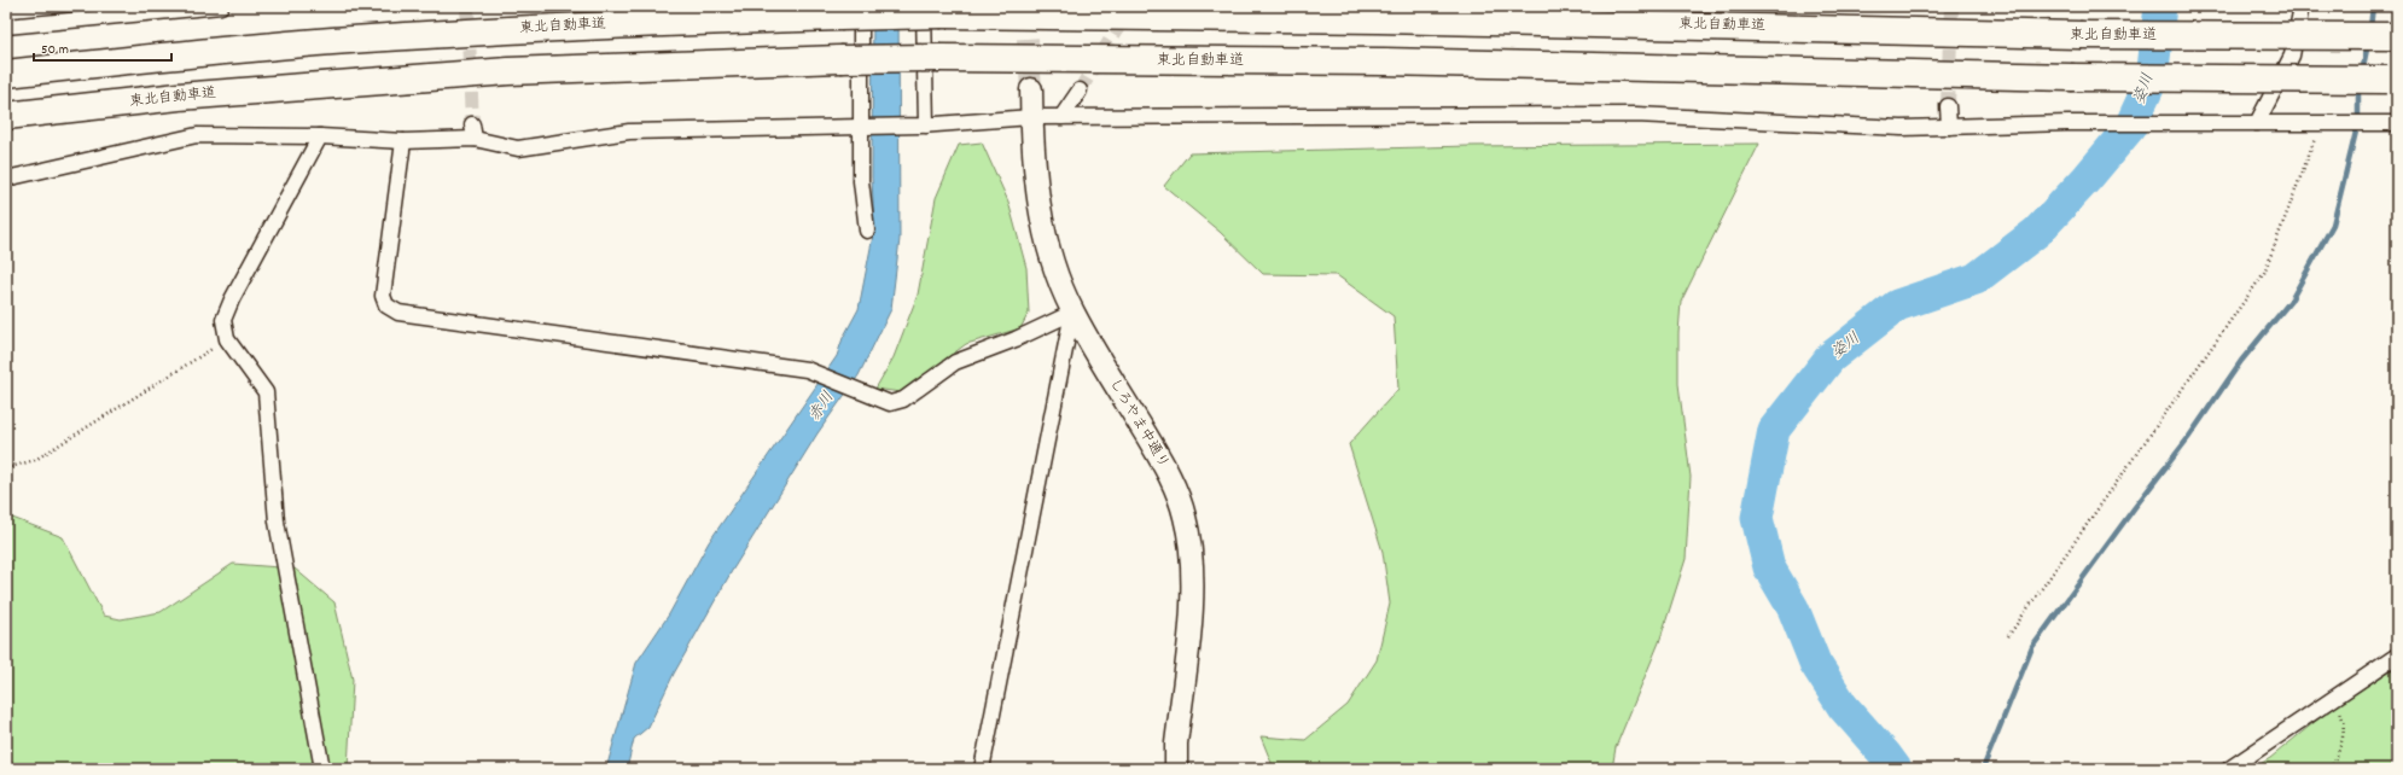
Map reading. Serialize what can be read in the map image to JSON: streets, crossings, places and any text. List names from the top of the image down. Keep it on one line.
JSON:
{"streets":{"highway":["東北自動車道"],"street":["しろやま中通り"]},"water":["姿川","赤川"],"scale_bar":"50 m"}
